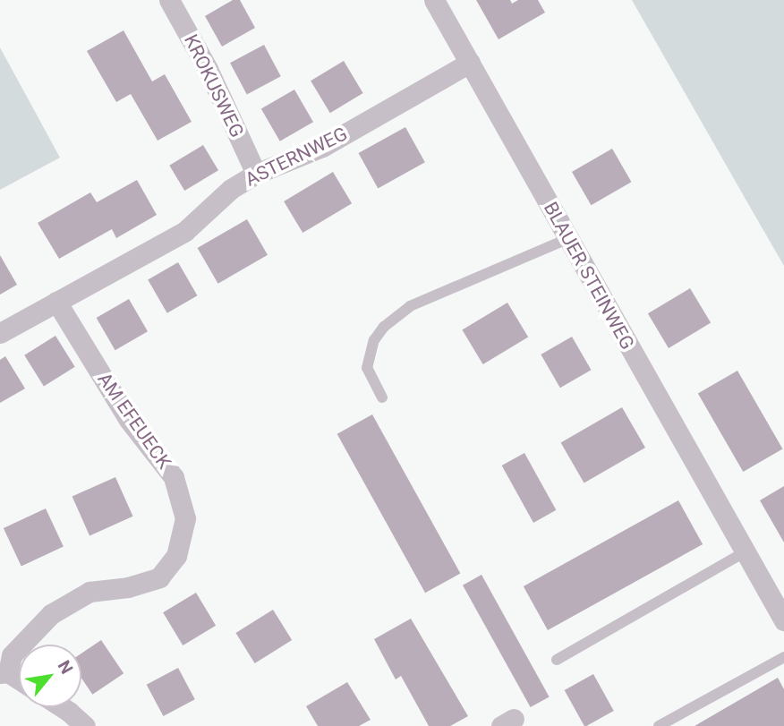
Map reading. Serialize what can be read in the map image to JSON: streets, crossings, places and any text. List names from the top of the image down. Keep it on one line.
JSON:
{"streets":{"street":["KROKUSWEG","ASTERNWEG","BLAUER STEINWEG","AM EFEUECK"]},"crossings":[["KROKUSWEG","ASTERNWEG"],["ASTERNWEG","BLAUER STEINWEG"],["ASTERNWEG","AM EFEUECK"]],"north":"top right"}
